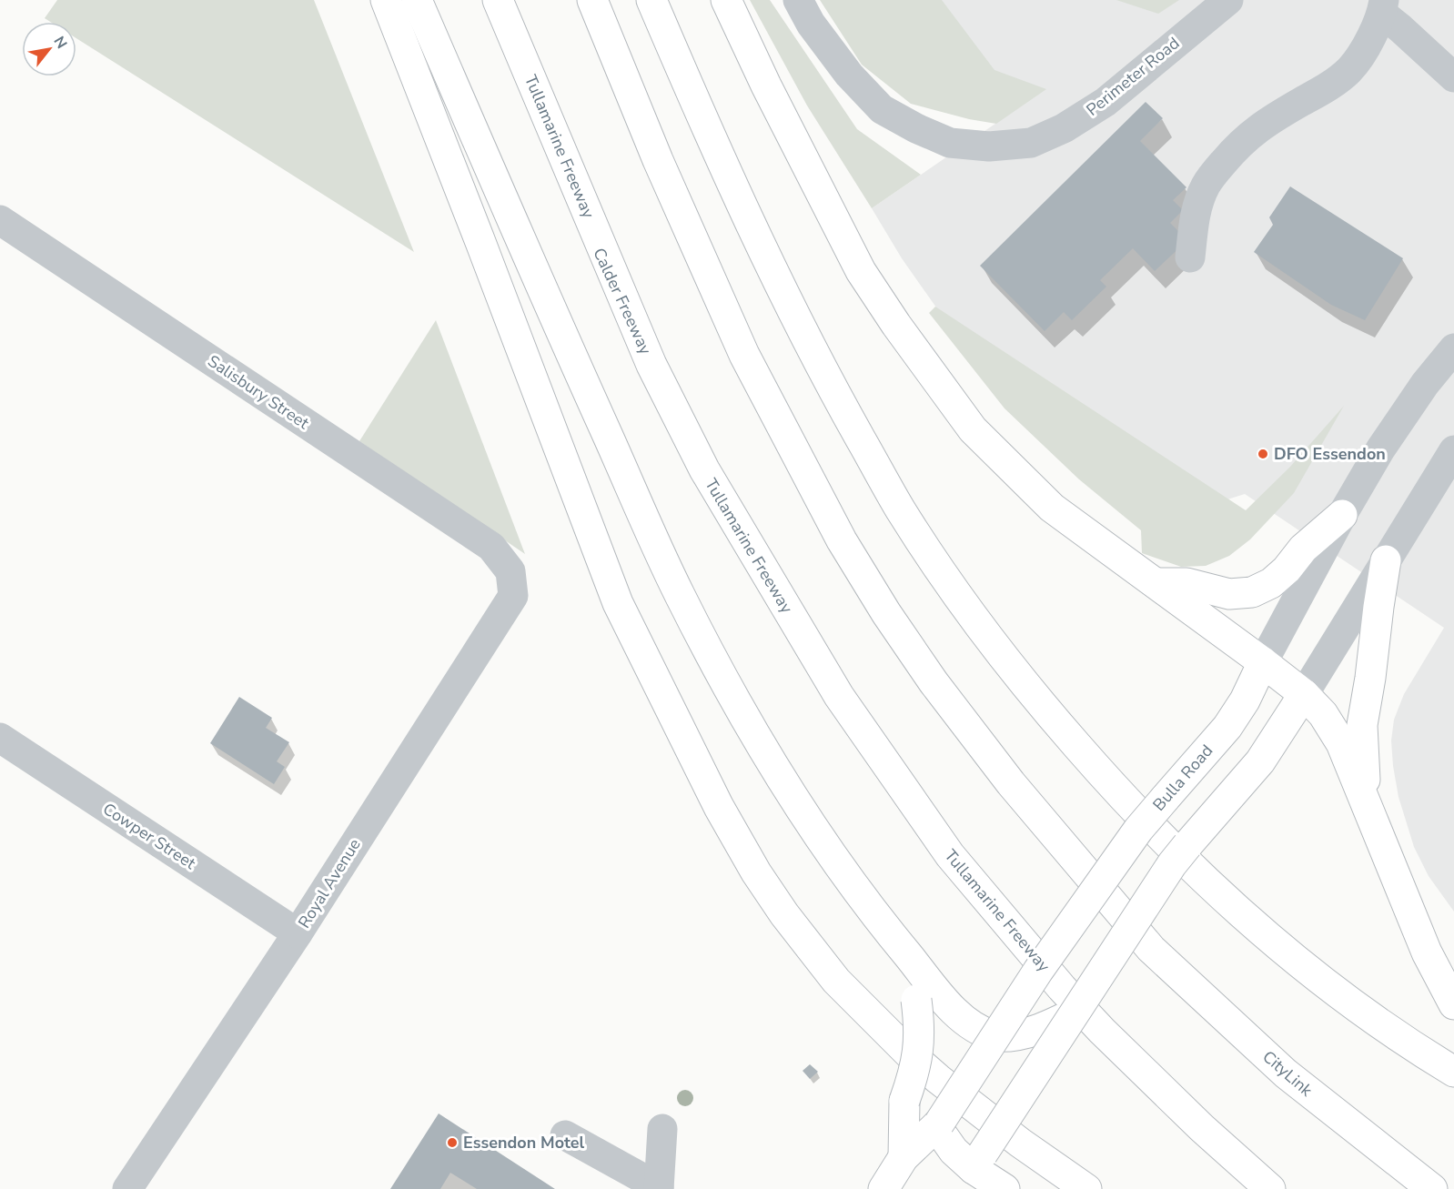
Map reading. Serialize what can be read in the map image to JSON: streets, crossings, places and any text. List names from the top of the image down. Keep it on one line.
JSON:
{"streets":{"main road":["Tullamarine Freeway","Calder Freeway","Bulla Road","CityLink"],"street":["Perimeter Road","Salisbury Street","Cowper Street","Royal Avenue"]},"crossings":[["Tullamarine Freeway","Calder Freeway"],["Salisbury Street","Royal Avenue"],["Cowper Street","Royal Avenue"]],"places":["DFO Essendon","Essendon Motel"],"north":"top right"}
